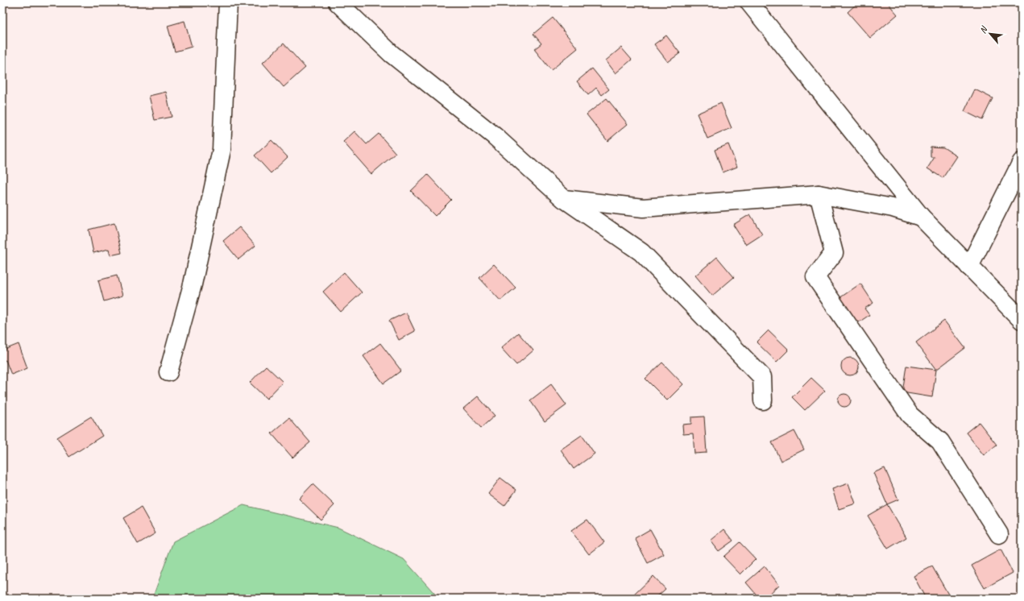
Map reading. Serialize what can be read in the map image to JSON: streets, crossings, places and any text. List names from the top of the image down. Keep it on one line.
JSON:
{"north":"top left"}
